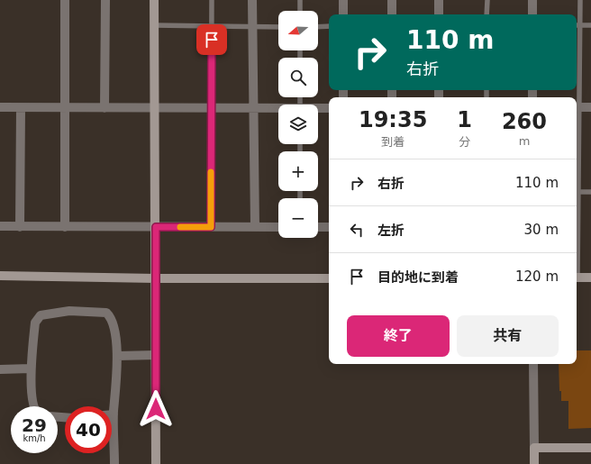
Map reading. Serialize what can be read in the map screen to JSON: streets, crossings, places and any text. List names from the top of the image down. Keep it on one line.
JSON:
{"north":"left","page":{"map_buttons":["+","−"],"turn":["110 m","右折"],"eta":["19:35","到着","1","分","260","m"],"list":[{"name":"右折","value":"110 m"},{"name":"左折","value":"30 m"},{"name":"目的地に到着","value":"120 m"}],"buttons":["終了","共有"],"speed":"29 km/h","limit":"40"}}
